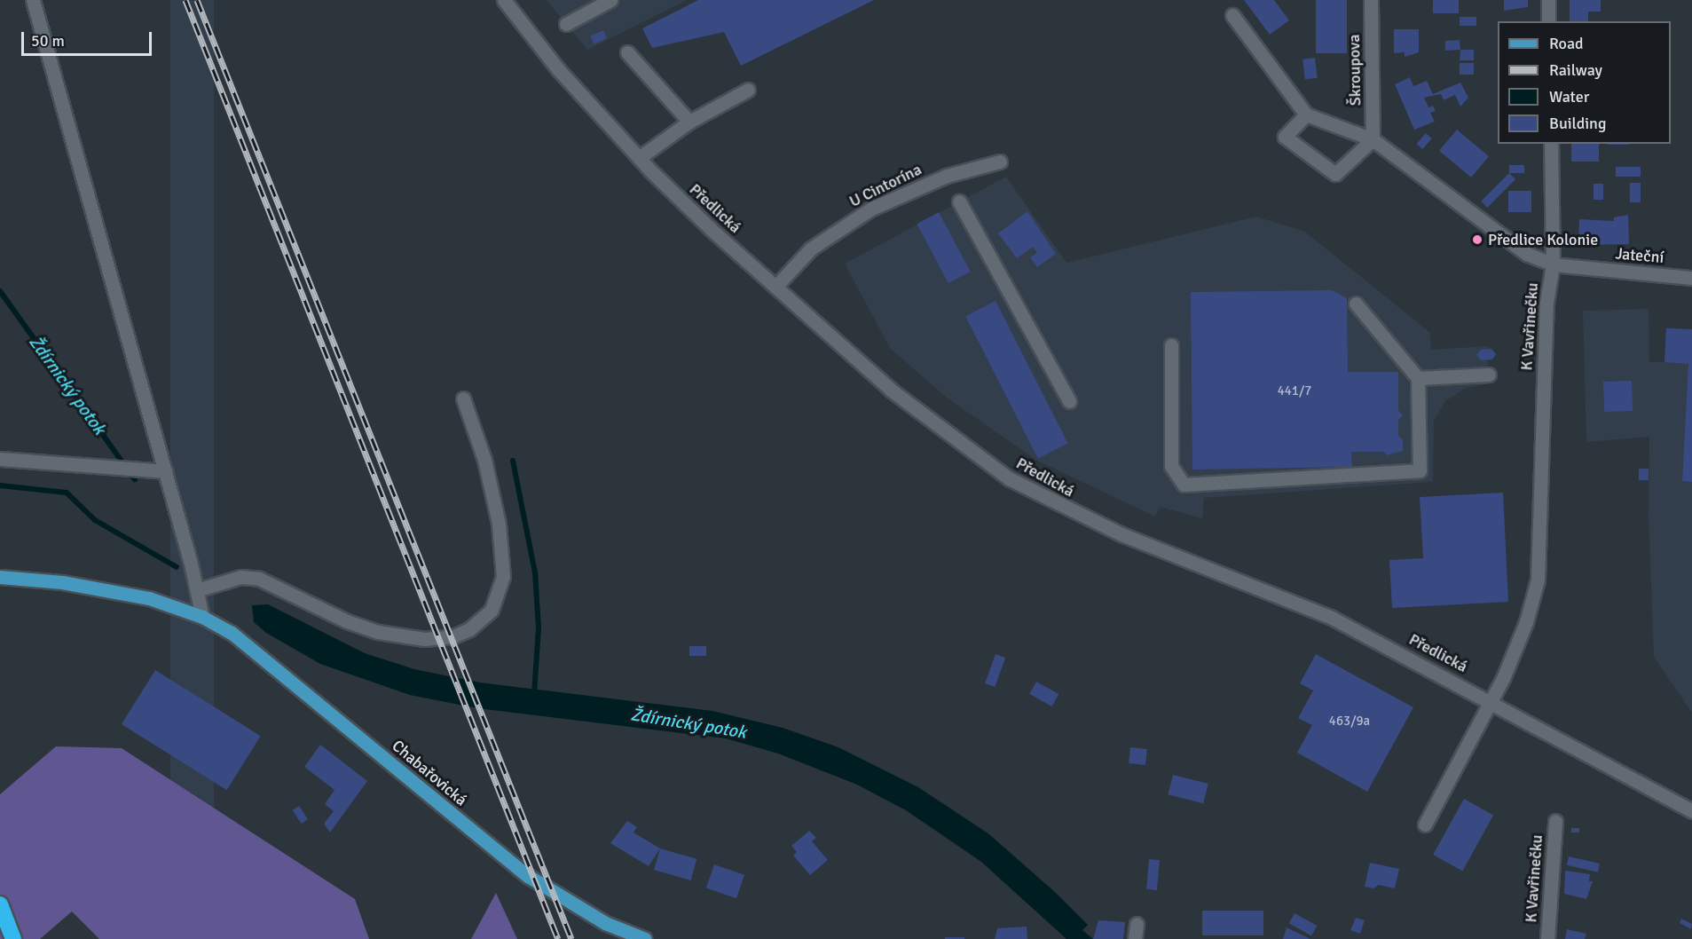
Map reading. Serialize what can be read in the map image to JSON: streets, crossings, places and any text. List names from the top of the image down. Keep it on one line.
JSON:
{"streets":{"main road":["Chabařovická"],"street":["Škroupova","U Cintorína","Předlická","Jateční","K Vavřinečku"]},"crossings":[["Škroupova","K Vavřinečku"],["U Cintorína","Předlická"],["Předlická","K Vavřinečku"],["Jateční","K Vavřinečku"]],"water":["Ždírnický potok"],"places":["Předlice Kolonie"],"house_numbers":["441/7","463/9a"],"legend":["Road","Railway","Water","Building"],"scale_bar":"50 m"}
